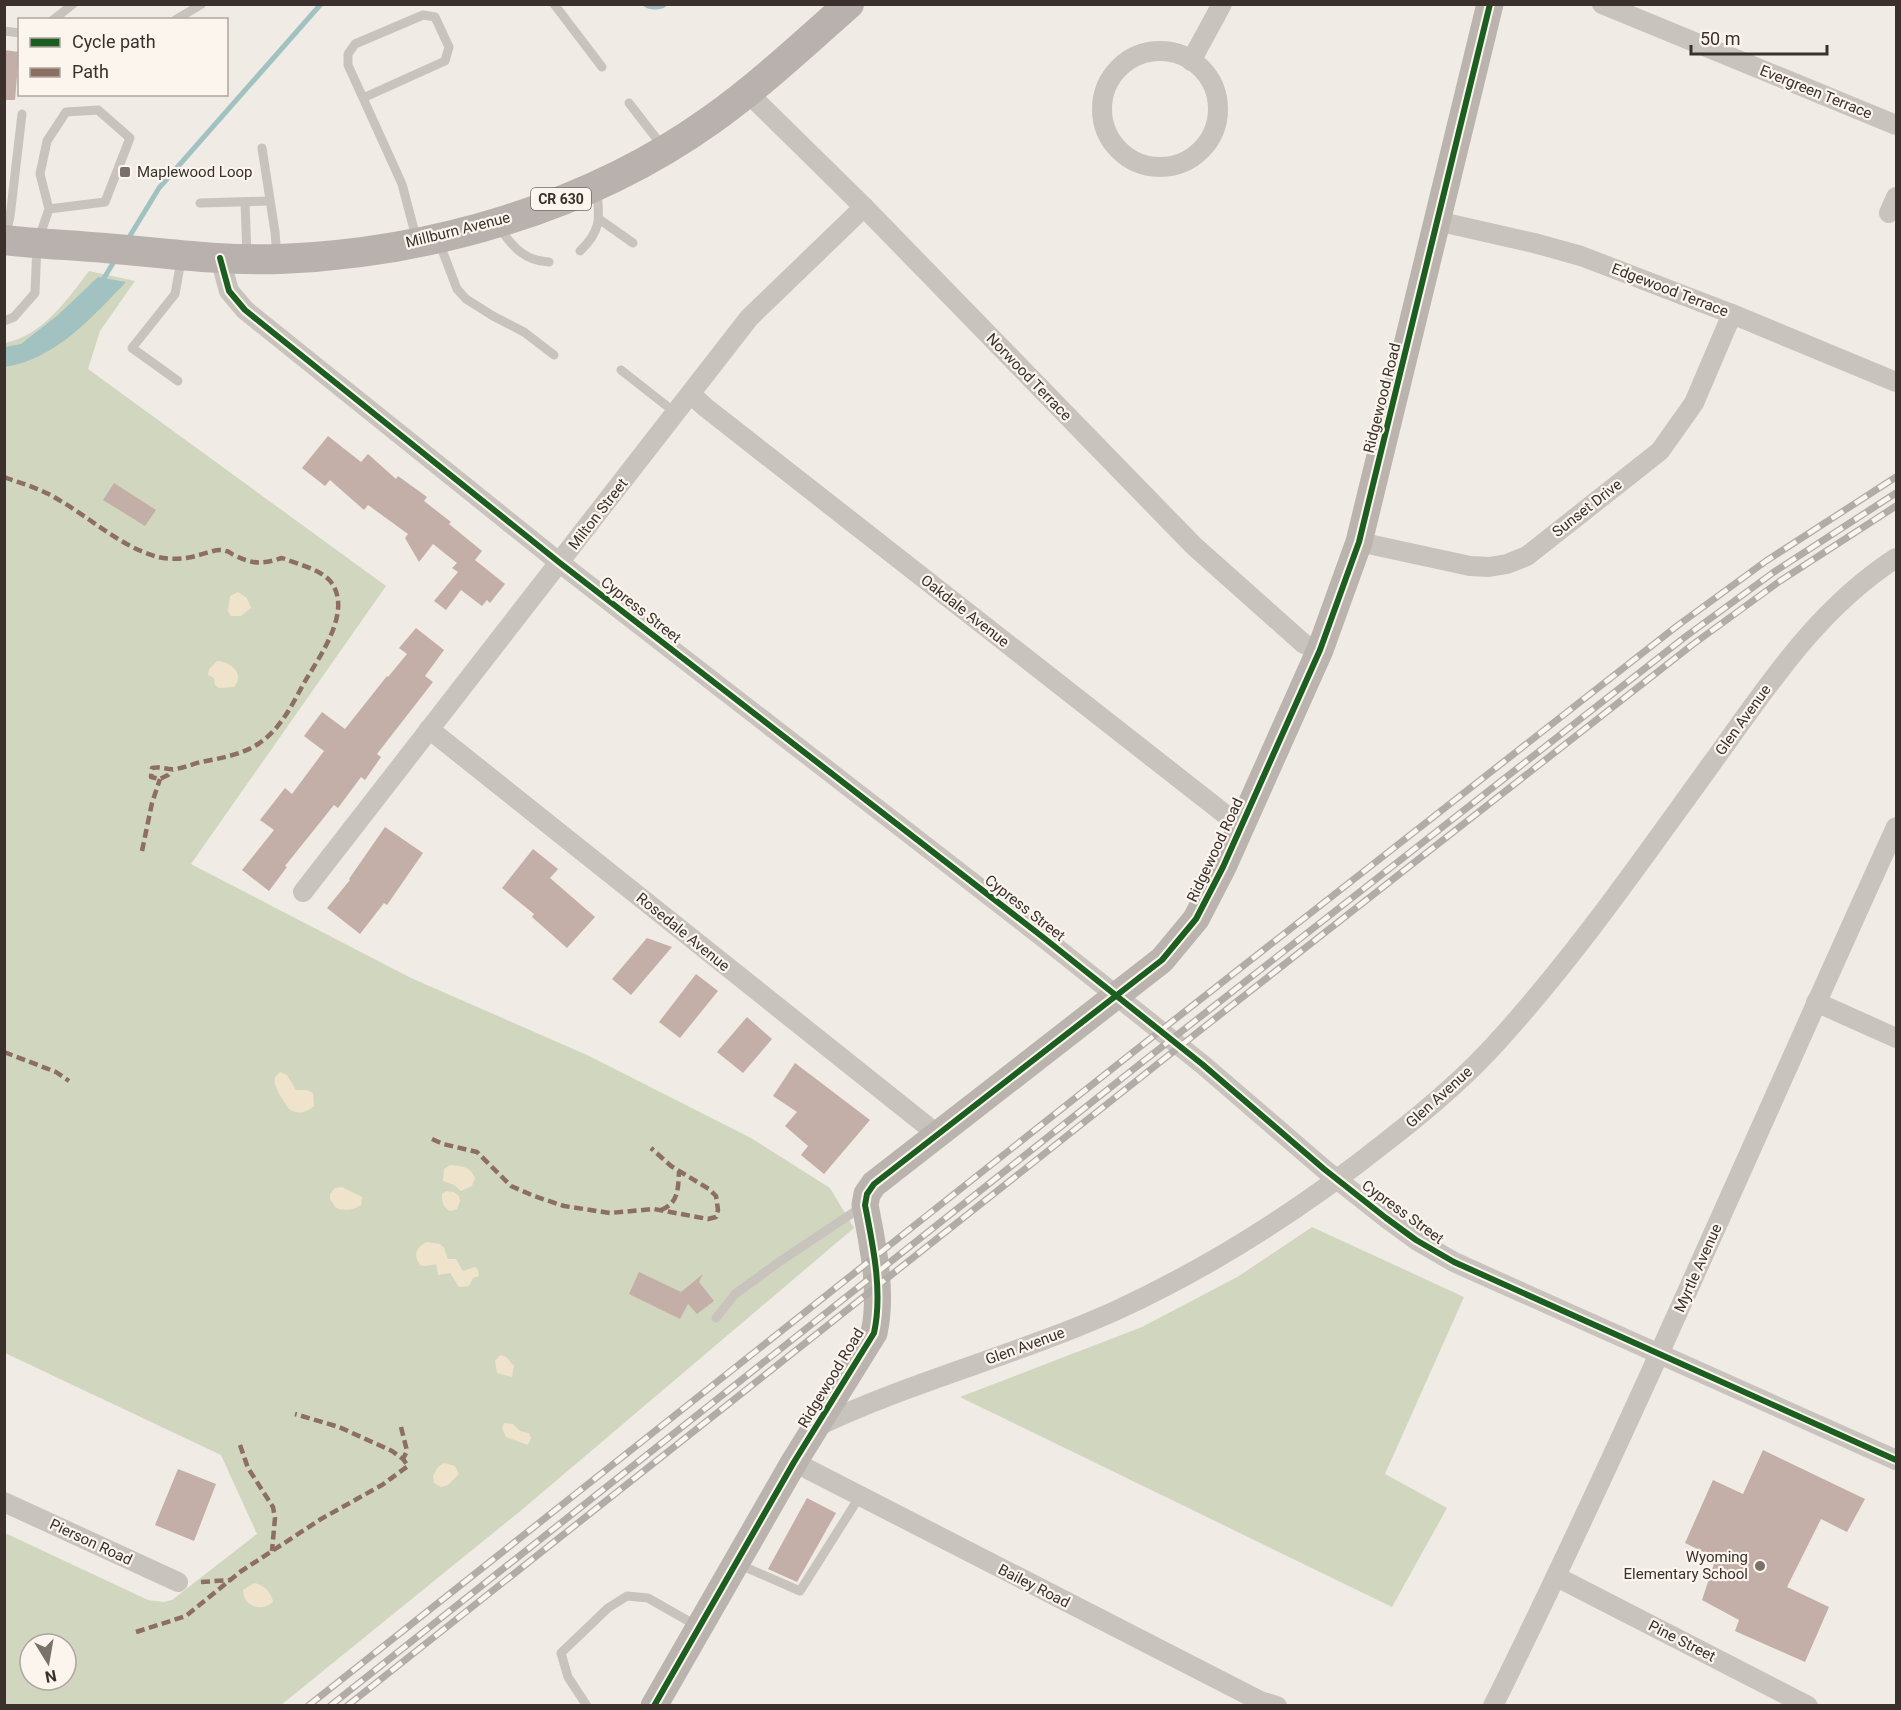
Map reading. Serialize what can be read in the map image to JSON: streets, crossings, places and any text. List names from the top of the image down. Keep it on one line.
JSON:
{"streets":{"main road":["CR 630","Millburn Avenue"],"street":["Evergreen Terrace","Edgewood Terrace","Norwood Terrace","Ridgewood Road","Sunset Drive","Milton Street","Cypress Street","Oakdale Avenue","Glen Avenue","Rosedale Avenue","Myrtle Avenue","Pierson Road","Bailey Road","Pine Street"]},"crossings":[["Millburn Avenue","Norwood Terrace"],["Millburn Avenue","Cypress Street"],["Edgewood Terrace","Ridgewood Road"],["Edgewood Terrace","Sunset Drive"],["Norwood Terrace","Ridgewood Road"],["Norwood Terrace","Milton Street"],["Ridgewood Road","Sunset Drive"],["Ridgewood Road","Cypress Street"],["Ridgewood Road","Oakdale Avenue"],["Ridgewood Road","Glen Avenue"],["Ridgewood Road","Rosedale Avenue"],["Ridgewood Road","Bailey Road"],["Milton Street","Cypress Street"],["Milton Street","Oakdale Avenue"],["Milton Street","Rosedale Avenue"],["Cypress Street","Glen Avenue"],["Cypress Street","Myrtle Avenue"],["Myrtle Avenue","Pine Street"]],"places":{"transit":["Maplewood Loop"],"other":["Wyoming Elementary School"]},"legend":["Cycle path","Path"],"scale_bar":"50 m","north":"bottom"}
